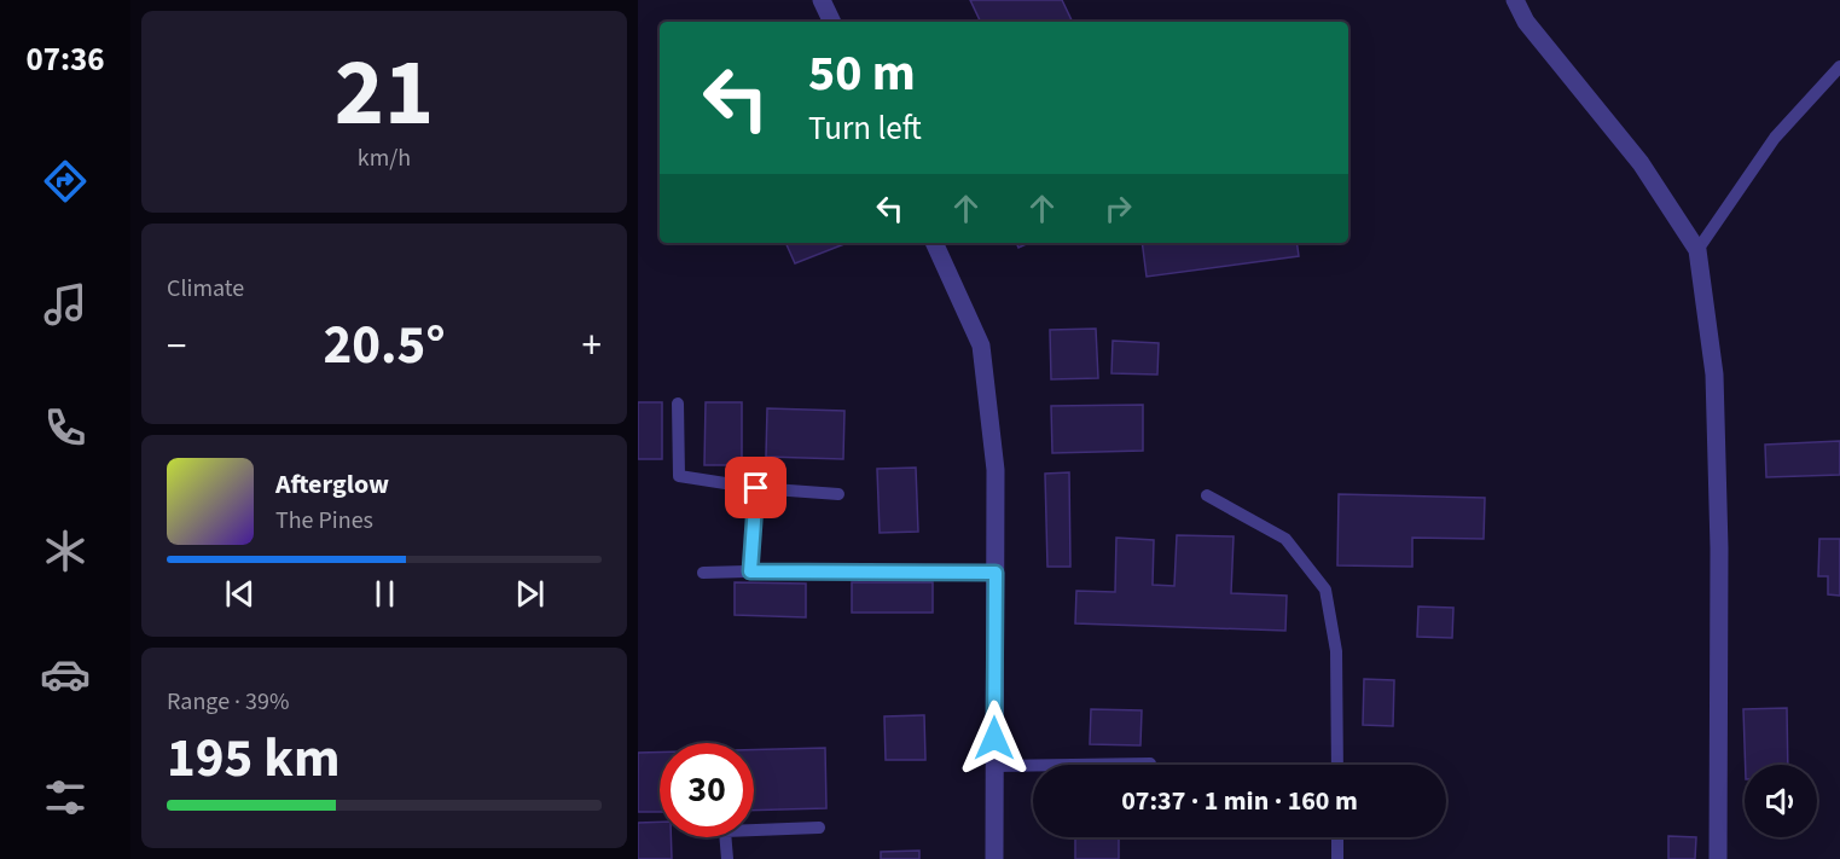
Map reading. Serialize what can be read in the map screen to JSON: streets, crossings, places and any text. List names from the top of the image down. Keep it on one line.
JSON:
{"page":{"tabs":"07:36","tile":[["21","km/h"],"Climate",["Range · 39%","195 km"]],"turn":["50 m","Turn left"],"heat":["−","20.5°","+"],"song":["Afterglow","The Pines"],"limit":"30","trip":"07:37 · 1 min · 160 m"}}
